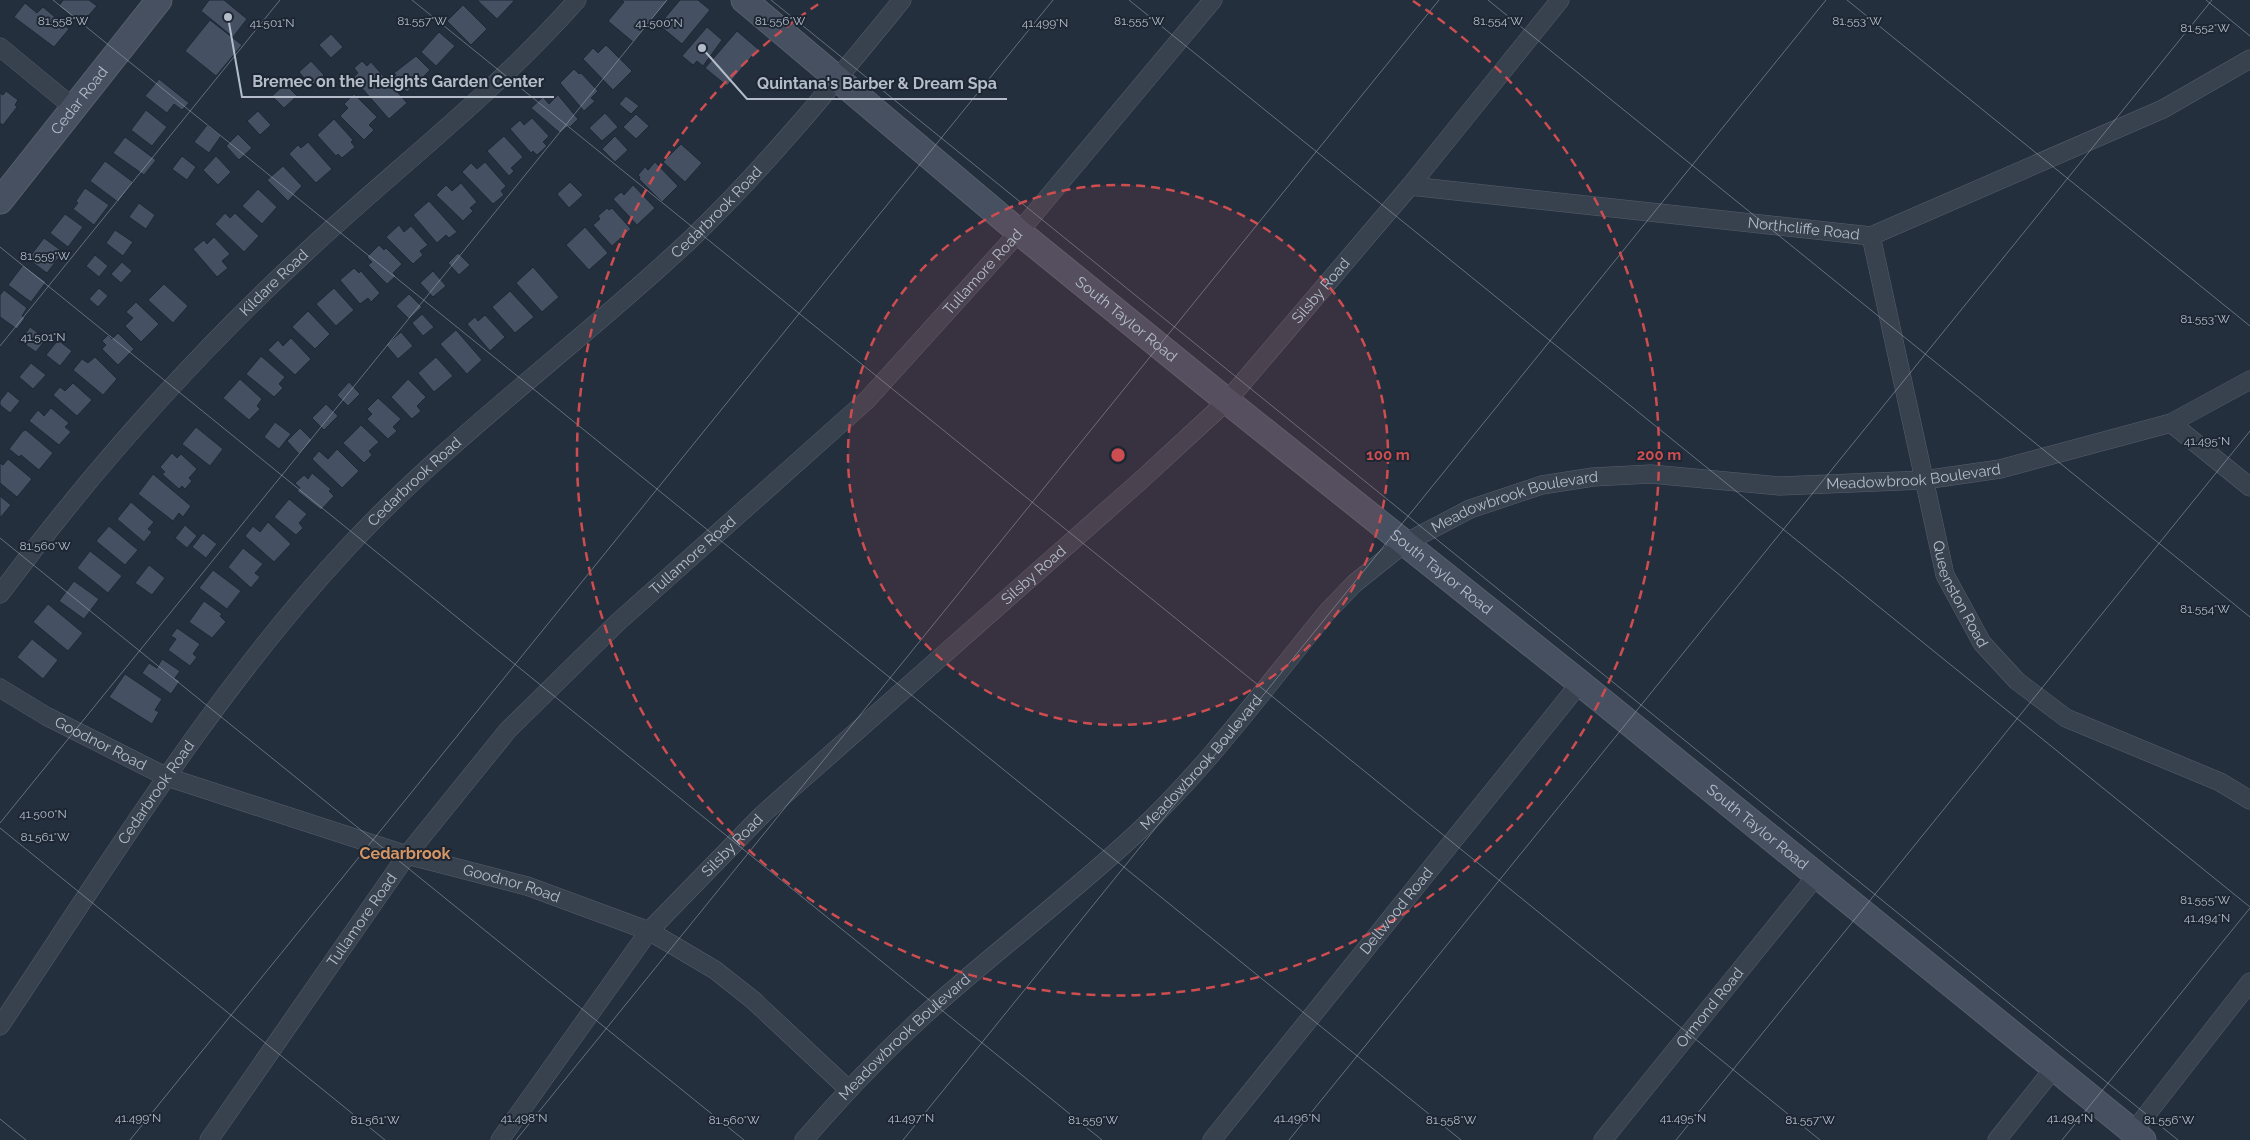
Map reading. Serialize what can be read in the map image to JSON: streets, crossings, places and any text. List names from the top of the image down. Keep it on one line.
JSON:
{"streets":{"main road":["Cedar Road","South Taylor Road"],"street":["Cedarbrook Road","Northcliffe Road","Tullamore Road","Kildare Road","Silsby Road","Meadowbrook Boulevard","Queenston Road","Goodnor Road","Dellwood Road","Ormond Road"]},"crossings":[["Cedarbrook Road","South Taylor Road"],["Cedarbrook Road","Goodnor Road"],["Northcliffe Road","Silsby Road"],["Northcliffe Road","Queenston Road"],["Tullamore Road","South Taylor Road"],["Tullamore Road","Goodnor Road"],["Silsby Road","South Taylor Road"],["Silsby Road","Goodnor Road"],["South Taylor Road","Meadowbrook Boulevard"],["South Taylor Road","Dellwood Road"],["South Taylor Road","Ormond Road"],["Meadowbrook Boulevard","Queenston Road"],["Meadowbrook Boulevard","Goodnor Road"]],"districts":["Cedarbrook"],"places":["Bremec on the Heights Garden Center","Quintana's Barber & Dream Spa"],"coordinates":["81.558°W","81.557°W","81.556°W","81.555°W","81.554°W","81.553°W","41.501°N","41.500°N","41.499°N","81.552°W","81.559°W","41.495°N","81.560°W","81.561°W","41.494°N","41.498°N","41.497°N","41.496°N"],"rings":["100 m","200 m"]}
